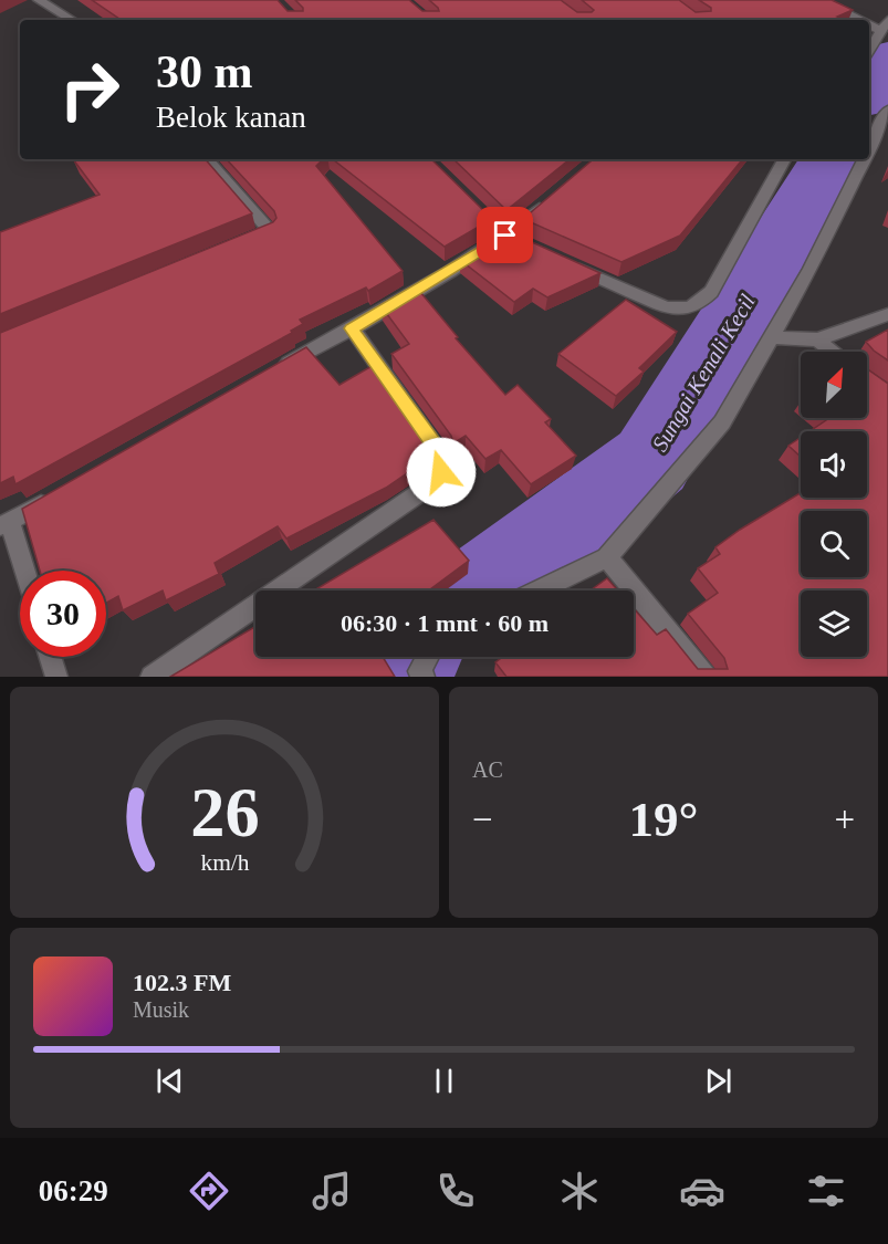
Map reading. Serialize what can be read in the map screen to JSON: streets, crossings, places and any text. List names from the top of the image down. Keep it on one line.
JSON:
{"water":["Sungai Kenali Kecil"],"north":"top right","page":{"turn":["30 m","Belok kanan"],"limit":"30","trip":"06:30 · 1 mnt · 60 m","tile":"AC","heat":["−","19°","+"],"song":["102.3 FM","Musik"],"tabs":"06:29","gauge":["26","km/h"]}}
